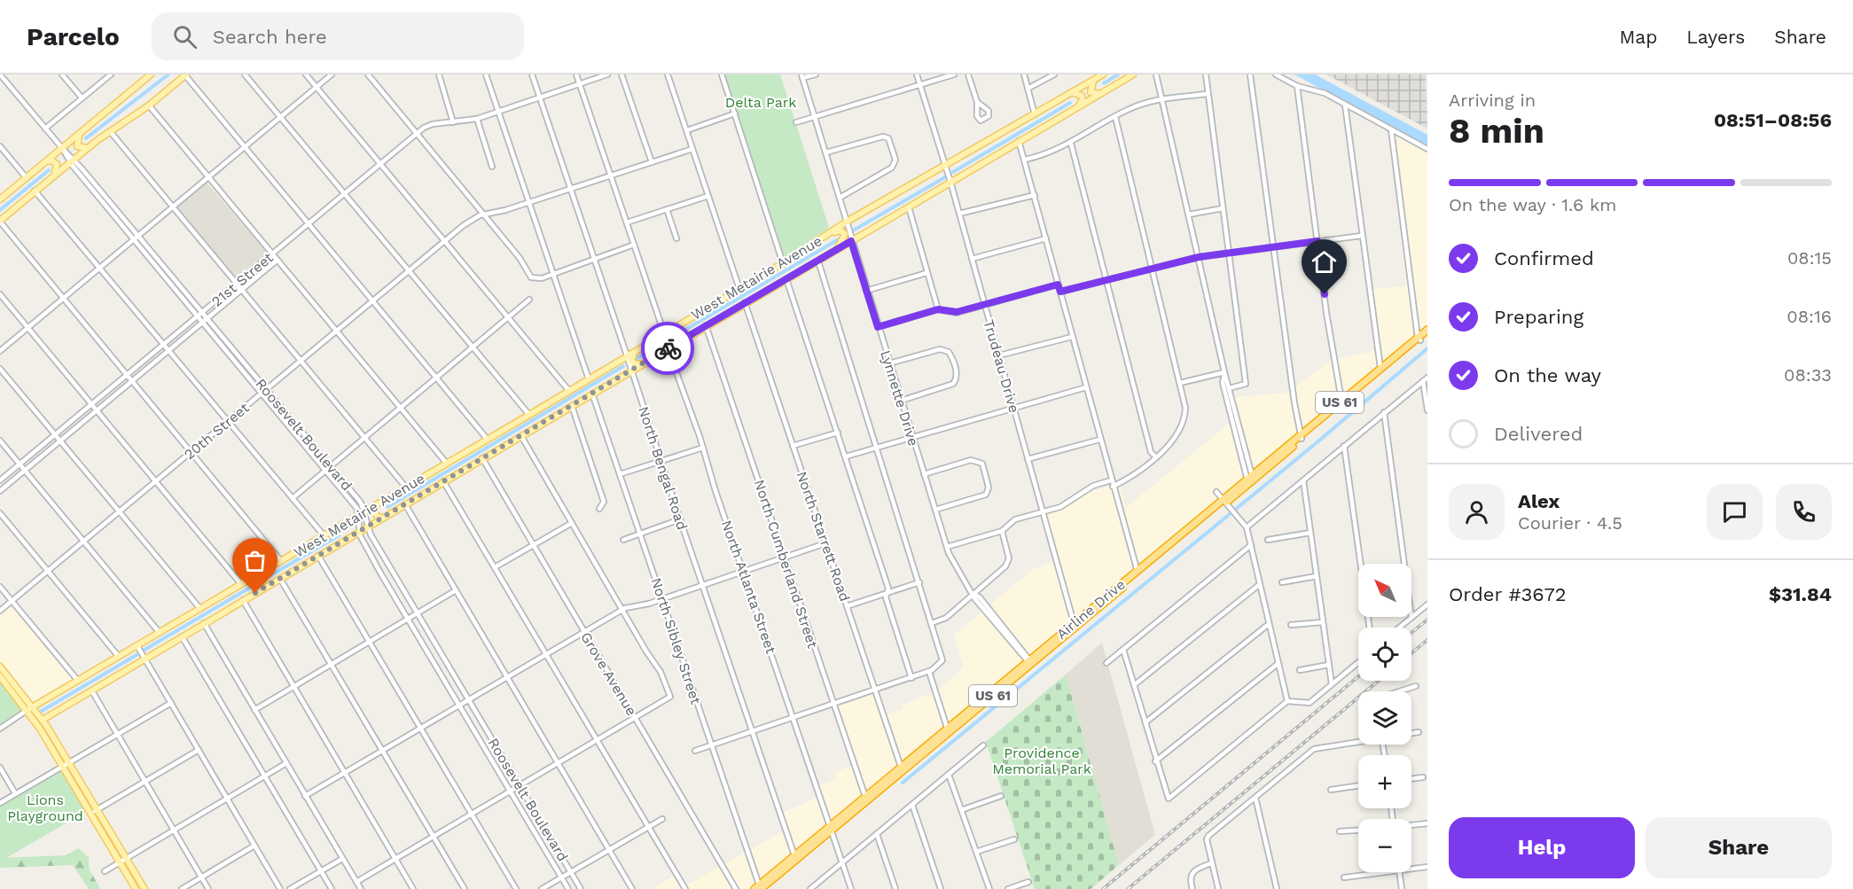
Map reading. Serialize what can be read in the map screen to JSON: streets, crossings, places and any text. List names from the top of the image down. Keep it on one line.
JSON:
{"streets":{"highway":["US 61","Airline Drive"],"main road":["West Metairie Avenue"],"street":["21st Street","Trudeau Drive","Lynnette Drive","20th Street","Roosevelt Boulevard","North Bengal Road","North Starrett Road","North Cumberland Street","North Atlanta Street","North Sibley Street","Grove Avenue"]},"crossings":[["West Metairie Avenue","Trudeau Drive"],["West Metairie Avenue","Lynnette Drive"],["West Metairie Avenue","Roosevelt Boulevard"],["West Metairie Avenue","North Bengal Road"],["West Metairie Avenue","North Starrett Road"],["West Metairie Avenue","North Cumberland Street"],["West Metairie Avenue","North Atlanta Street"],["West Metairie Avenue","North Sibley Street"],["West Metairie Avenue","Grove Avenue"],["21st Street","Roosevelt Boulevard"],["21st Street","North Bengal Road"],["Trudeau Drive","Airline Drive"],["Lynnette Drive","Airline Drive"],["20th Street","Roosevelt Boulevard"],["20th Street","North Bengal Road"],["North Bengal Road","Airline Drive"],["North Starrett Road","Airline Drive"],["North Cumberland Street","Airline Drive"],["North Atlanta Street","Airline Drive"],["Airline Drive","North Sibley Street"]],"parks":["Delta Park","Providence Memorial Park","Lions Playground"],"north":"top left","page":{"header":"Parcelo","search":"Search here","nav":["Map","Layers","Share"],"heading":["8 min","Arriving in","08:51–08:56"],"panel":["Alex","Courier · 4.5","Order #3672","$31.84"],"bar":"On the way · 1.6 km","list":[["Confirmed","08:15"],["Preparing","08:16"],["On the way","08:33"],"Delivered"],"map_buttons":["+","−"],"buttons":["Help","Share"]}}
